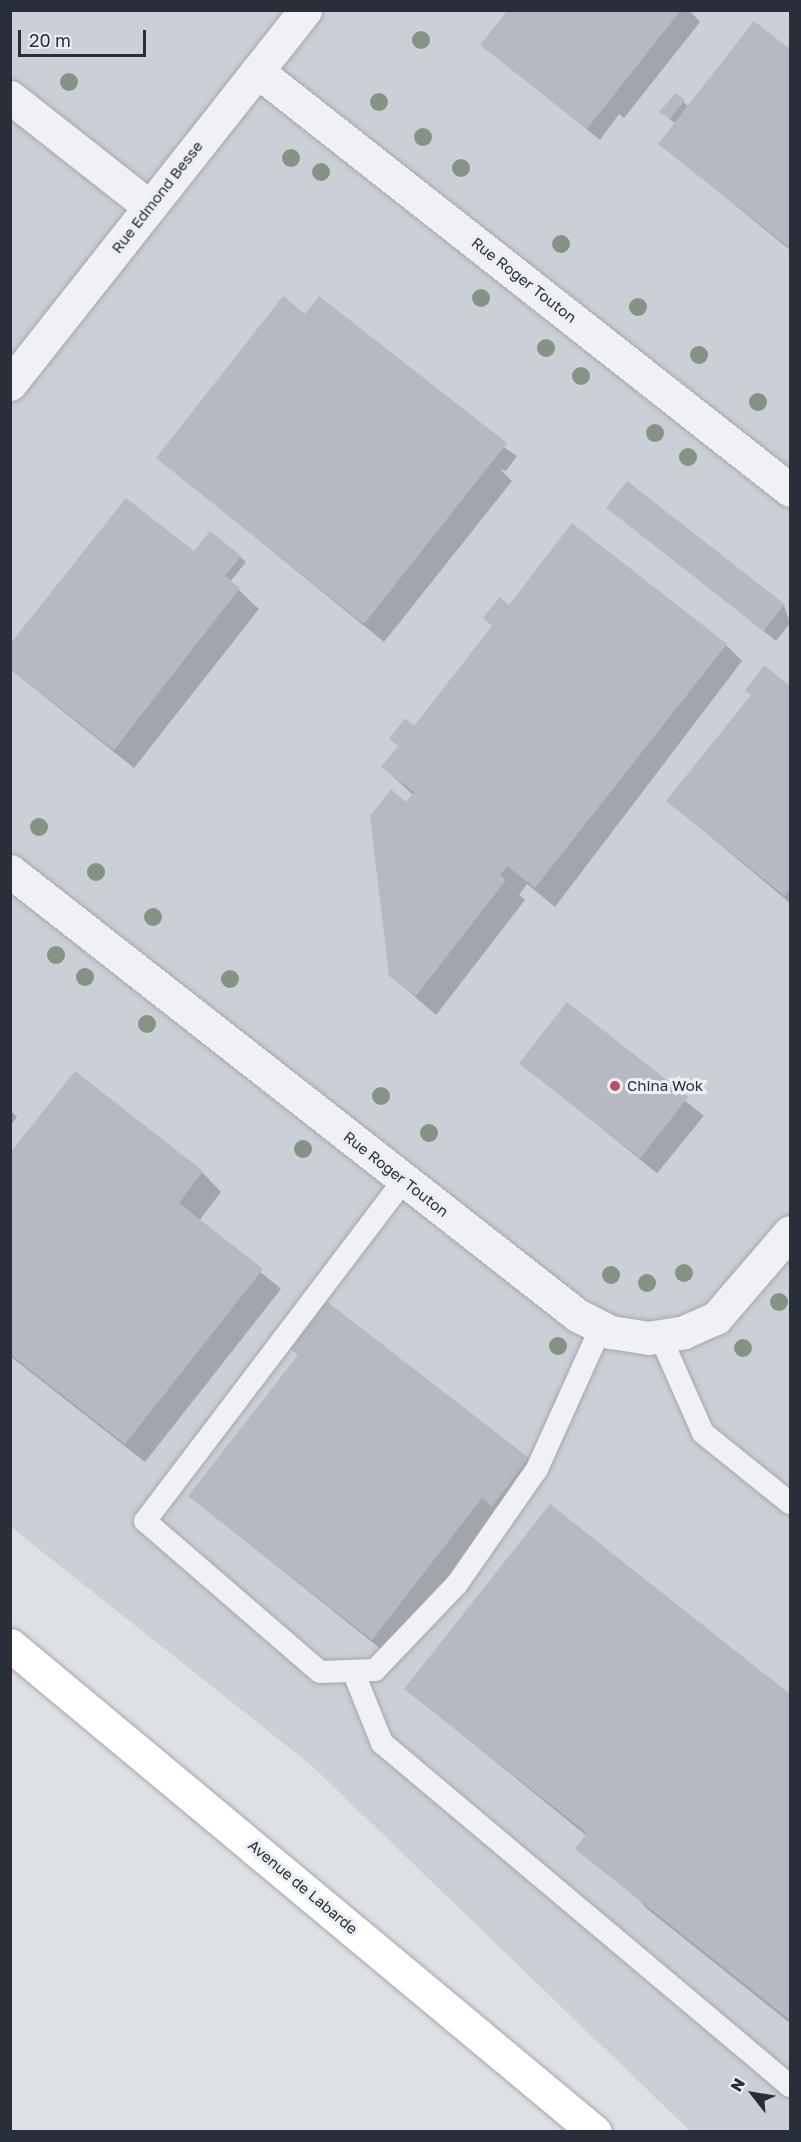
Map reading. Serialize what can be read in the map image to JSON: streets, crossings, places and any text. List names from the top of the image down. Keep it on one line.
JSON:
{"streets":{"main road":["Avenue de Labarde"],"street":["Rue Edmond Besse","Rue Roger Touton"]},"crossings":[["Rue Edmond Besse","Rue Roger Touton"]],"places":["China Wok"],"scale_bar":"20 m","north":"top left"}
